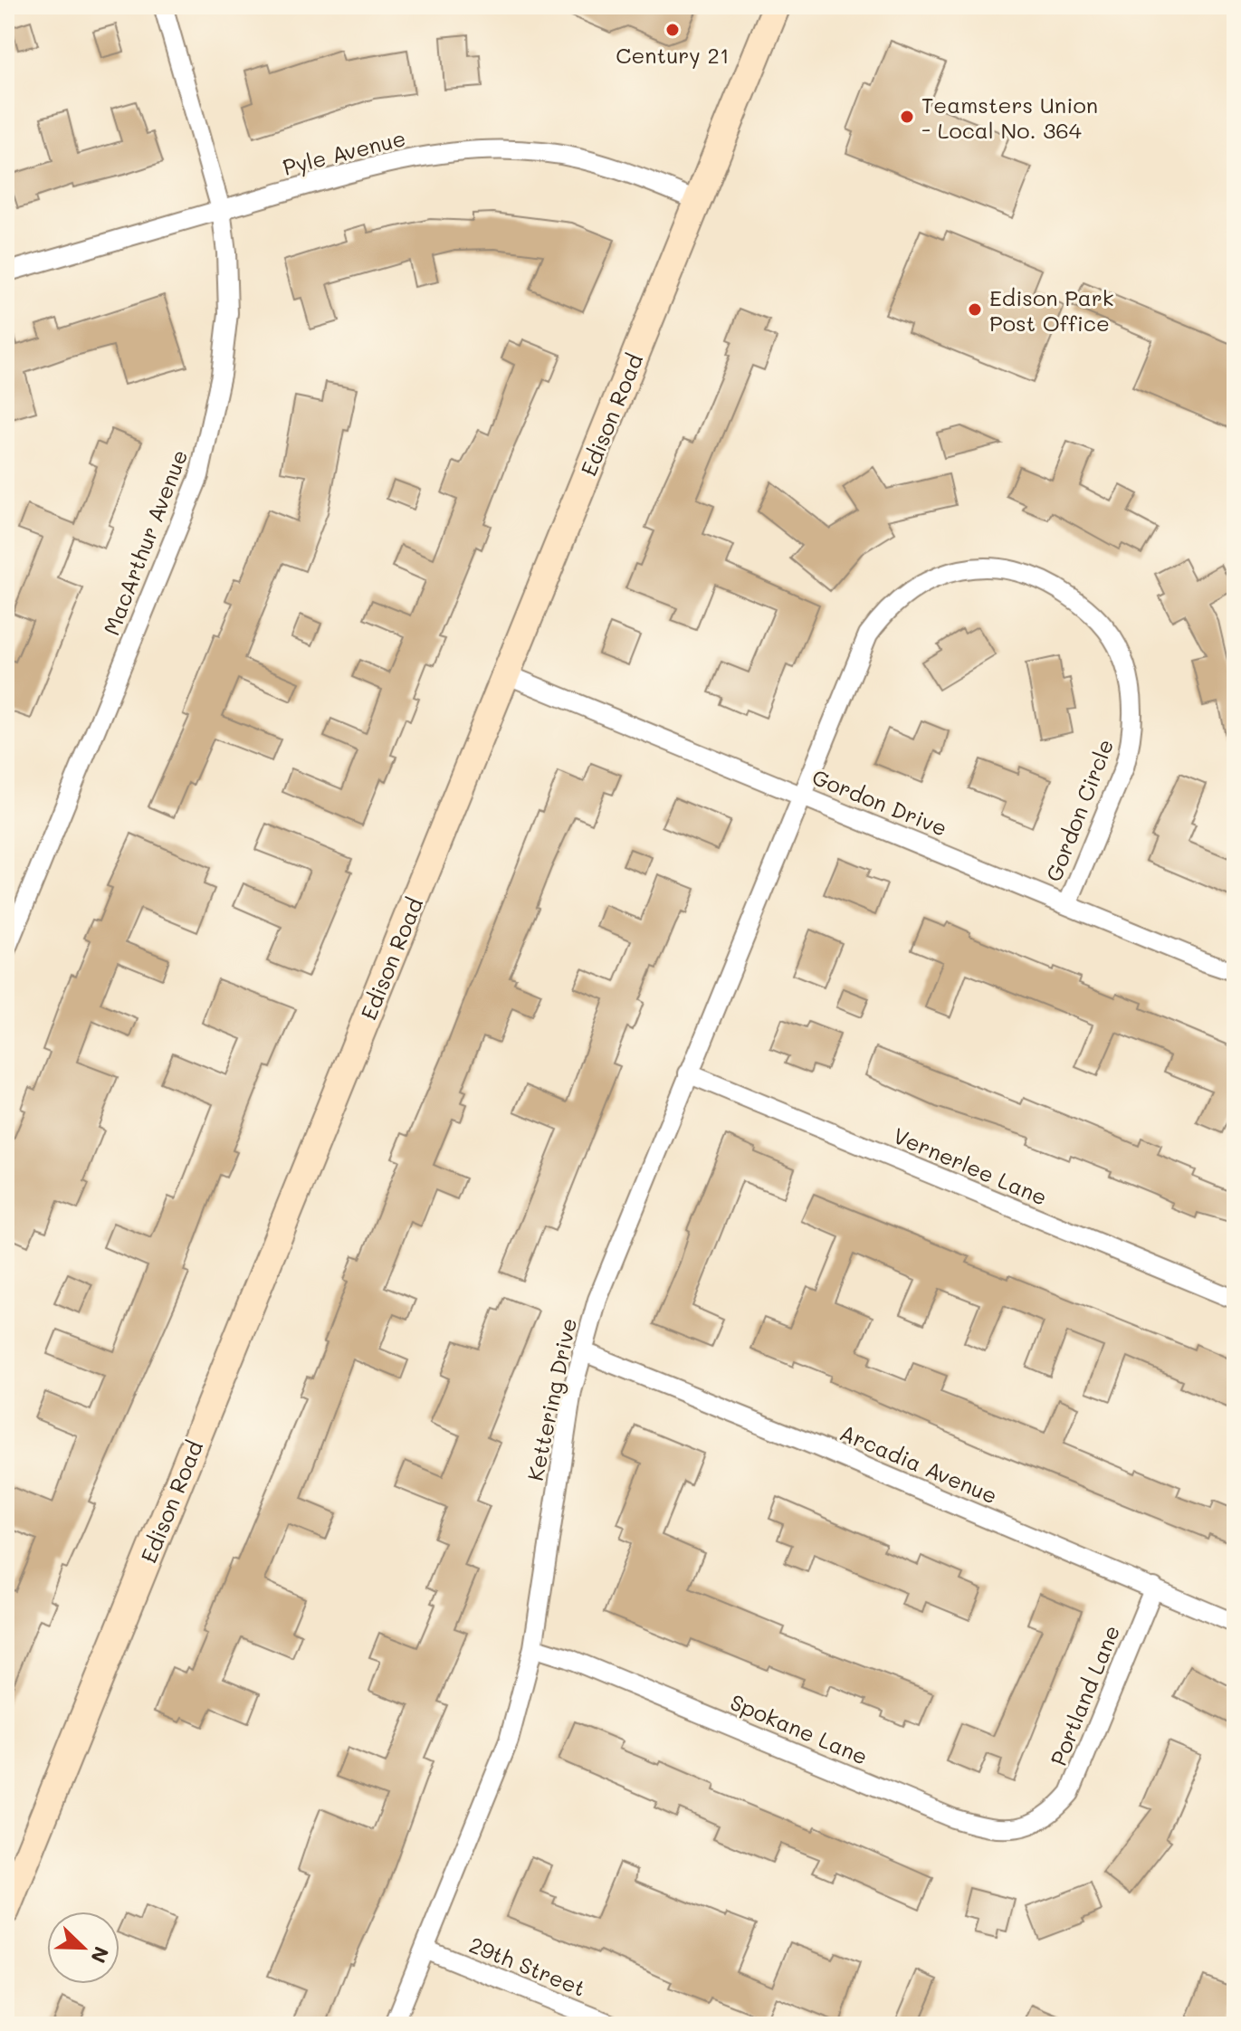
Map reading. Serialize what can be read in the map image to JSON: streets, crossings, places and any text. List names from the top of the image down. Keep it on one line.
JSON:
{"streets":{"main road":["Edison Road"],"street":["Pyle Avenue","MacArthur Avenue","Gordon Drive","Gordon Circle","Vernerlee Lane","Kettering Drive","Arcadia Avenue","Portland Lane","Spokane Lane","29th Street"]},"crossings":[["Pyle Avenue","Edison Road"],["Pyle Avenue","MacArthur Avenue"],["Edison Road","Gordon Drive"],["Gordon Drive","Gordon Circle"],["Gordon Drive","Kettering Drive"],["Gordon Circle","Kettering Drive"],["Vernerlee Lane","Kettering Drive"],["Kettering Drive","Arcadia Avenue"],["Kettering Drive","Spokane Lane"],["Kettering Drive","29th Street"],["Arcadia Avenue","Portland Lane"],["Portland Lane","Spokane Lane"]],"places":["Century 21","Teamsters Union - Local No. 364","Edison Park Post Office"],"north":"bottom right"}
